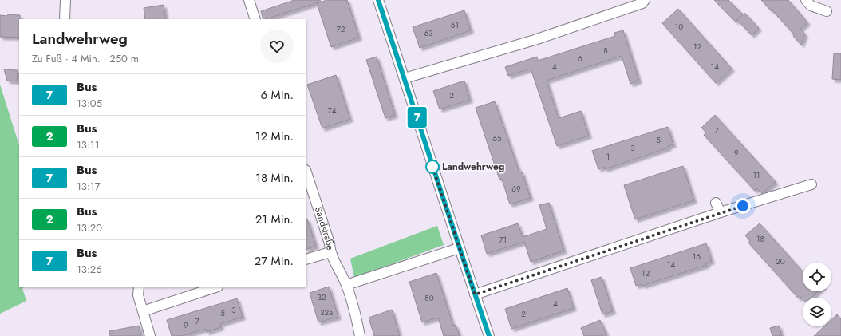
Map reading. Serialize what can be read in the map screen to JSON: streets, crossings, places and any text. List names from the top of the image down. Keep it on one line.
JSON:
{"streets":{"street":["Sandstraße"]},"places":["Landwehrweg"],"lines":["bus line 7"],"house_numbers":["61","10","72","63","12","8","6","4","14","2","74","7","65","5","3","9","1","11","69","18","71","16","20","14","12","32","80","4","3","32a","5","2","7","9"],"page":{"on_map":"7","heading":["Landwehrweg","Zu Fuß · 4 Min. · 250 m"],"list":[{"mark":"7","name":"Bus","note":"13:05","value":"6 Min."},{"mark":"2","name":"Bus","note":"13:11","value":"12 Min."},{"mark":"7","name":"Bus","note":"13:17","value":"18 Min."},{"mark":"2","name":"Bus","note":"13:20","value":"21 Min."},{"mark":"7","name":"Bus","note":"13:26","value":"27 Min."}]}}
